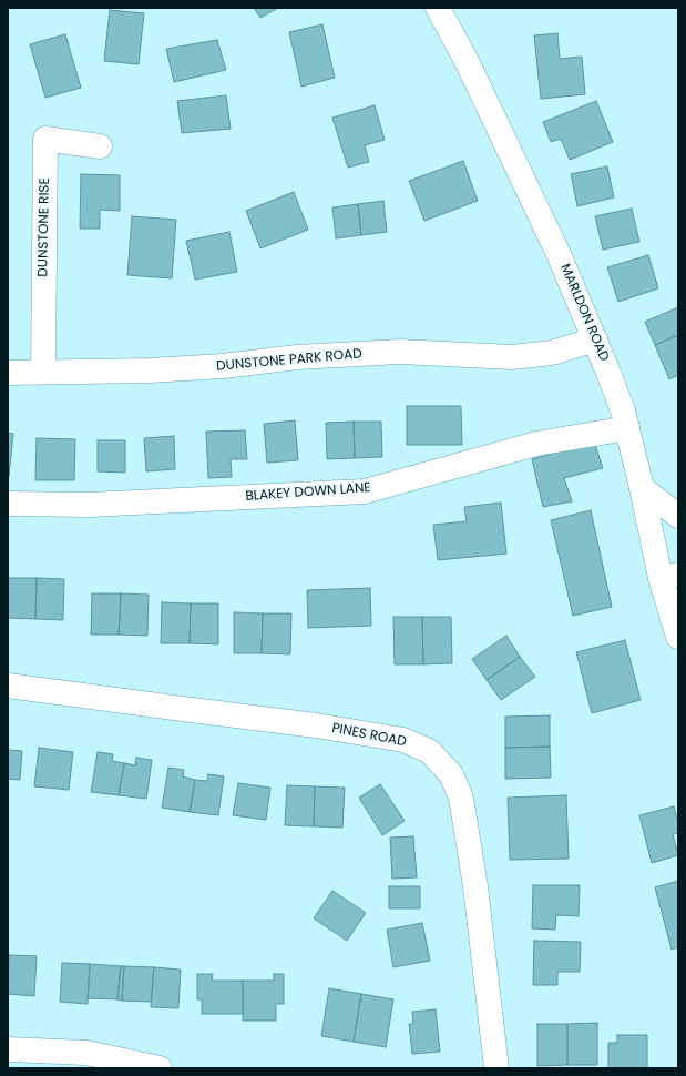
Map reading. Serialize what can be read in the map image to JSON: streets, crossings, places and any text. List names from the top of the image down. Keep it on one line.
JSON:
{"streets":{"street":["DUNSTONE RISE","MARLDON ROAD","DUNSTONE PARK ROAD","BLAKEY DOWN LANE","PINES ROAD"]},"crossings":[["DUNSTONE RISE","DUNSTONE PARK ROAD"],["MARLDON ROAD","DUNSTONE PARK ROAD"],["MARLDON ROAD","BLAKEY DOWN LANE"]]}
